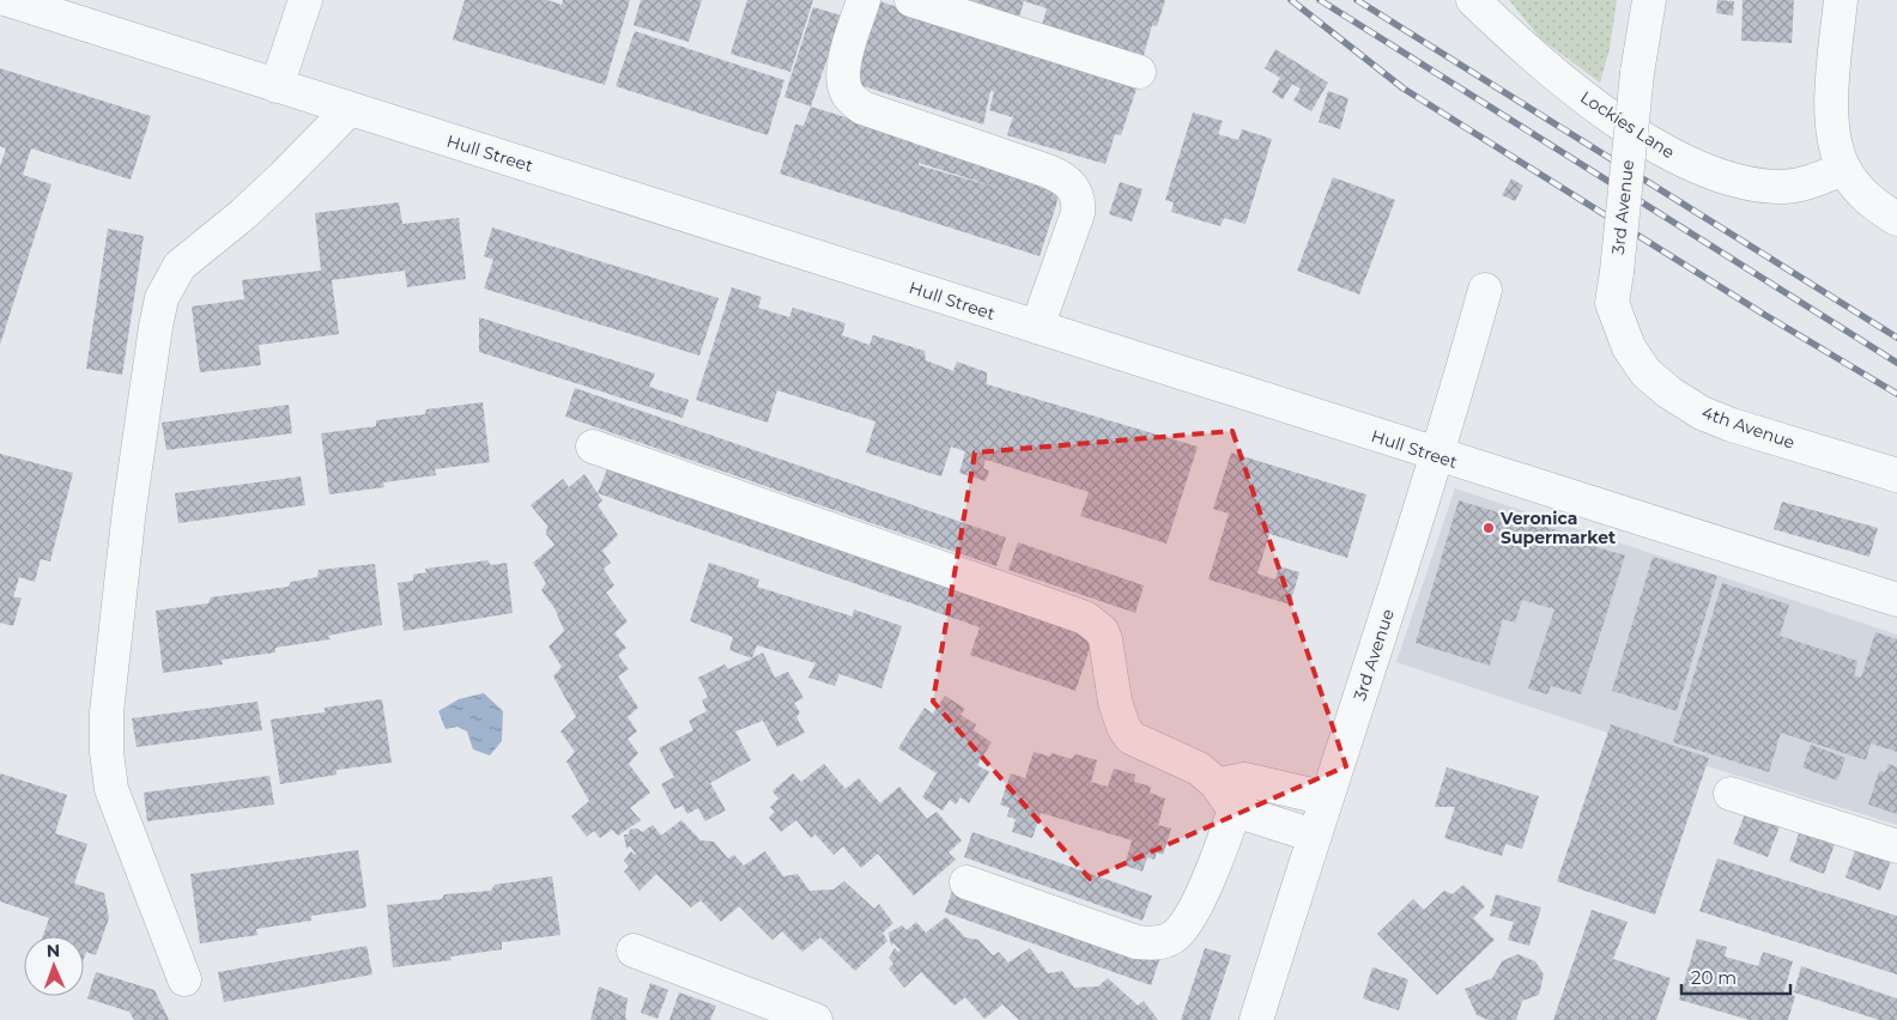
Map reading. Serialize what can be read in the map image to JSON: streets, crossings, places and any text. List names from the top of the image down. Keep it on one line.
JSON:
{"streets":{"street":["Lockies Lane","Hull Street","3rd Avenue","4th Avenue"]},"crossings":[["Hull Street","3rd Avenue"],["3rd Avenue","4th Avenue"]],"places":["Veronica Supermarket"],"scale_bar":"20 m","north":"top"}
